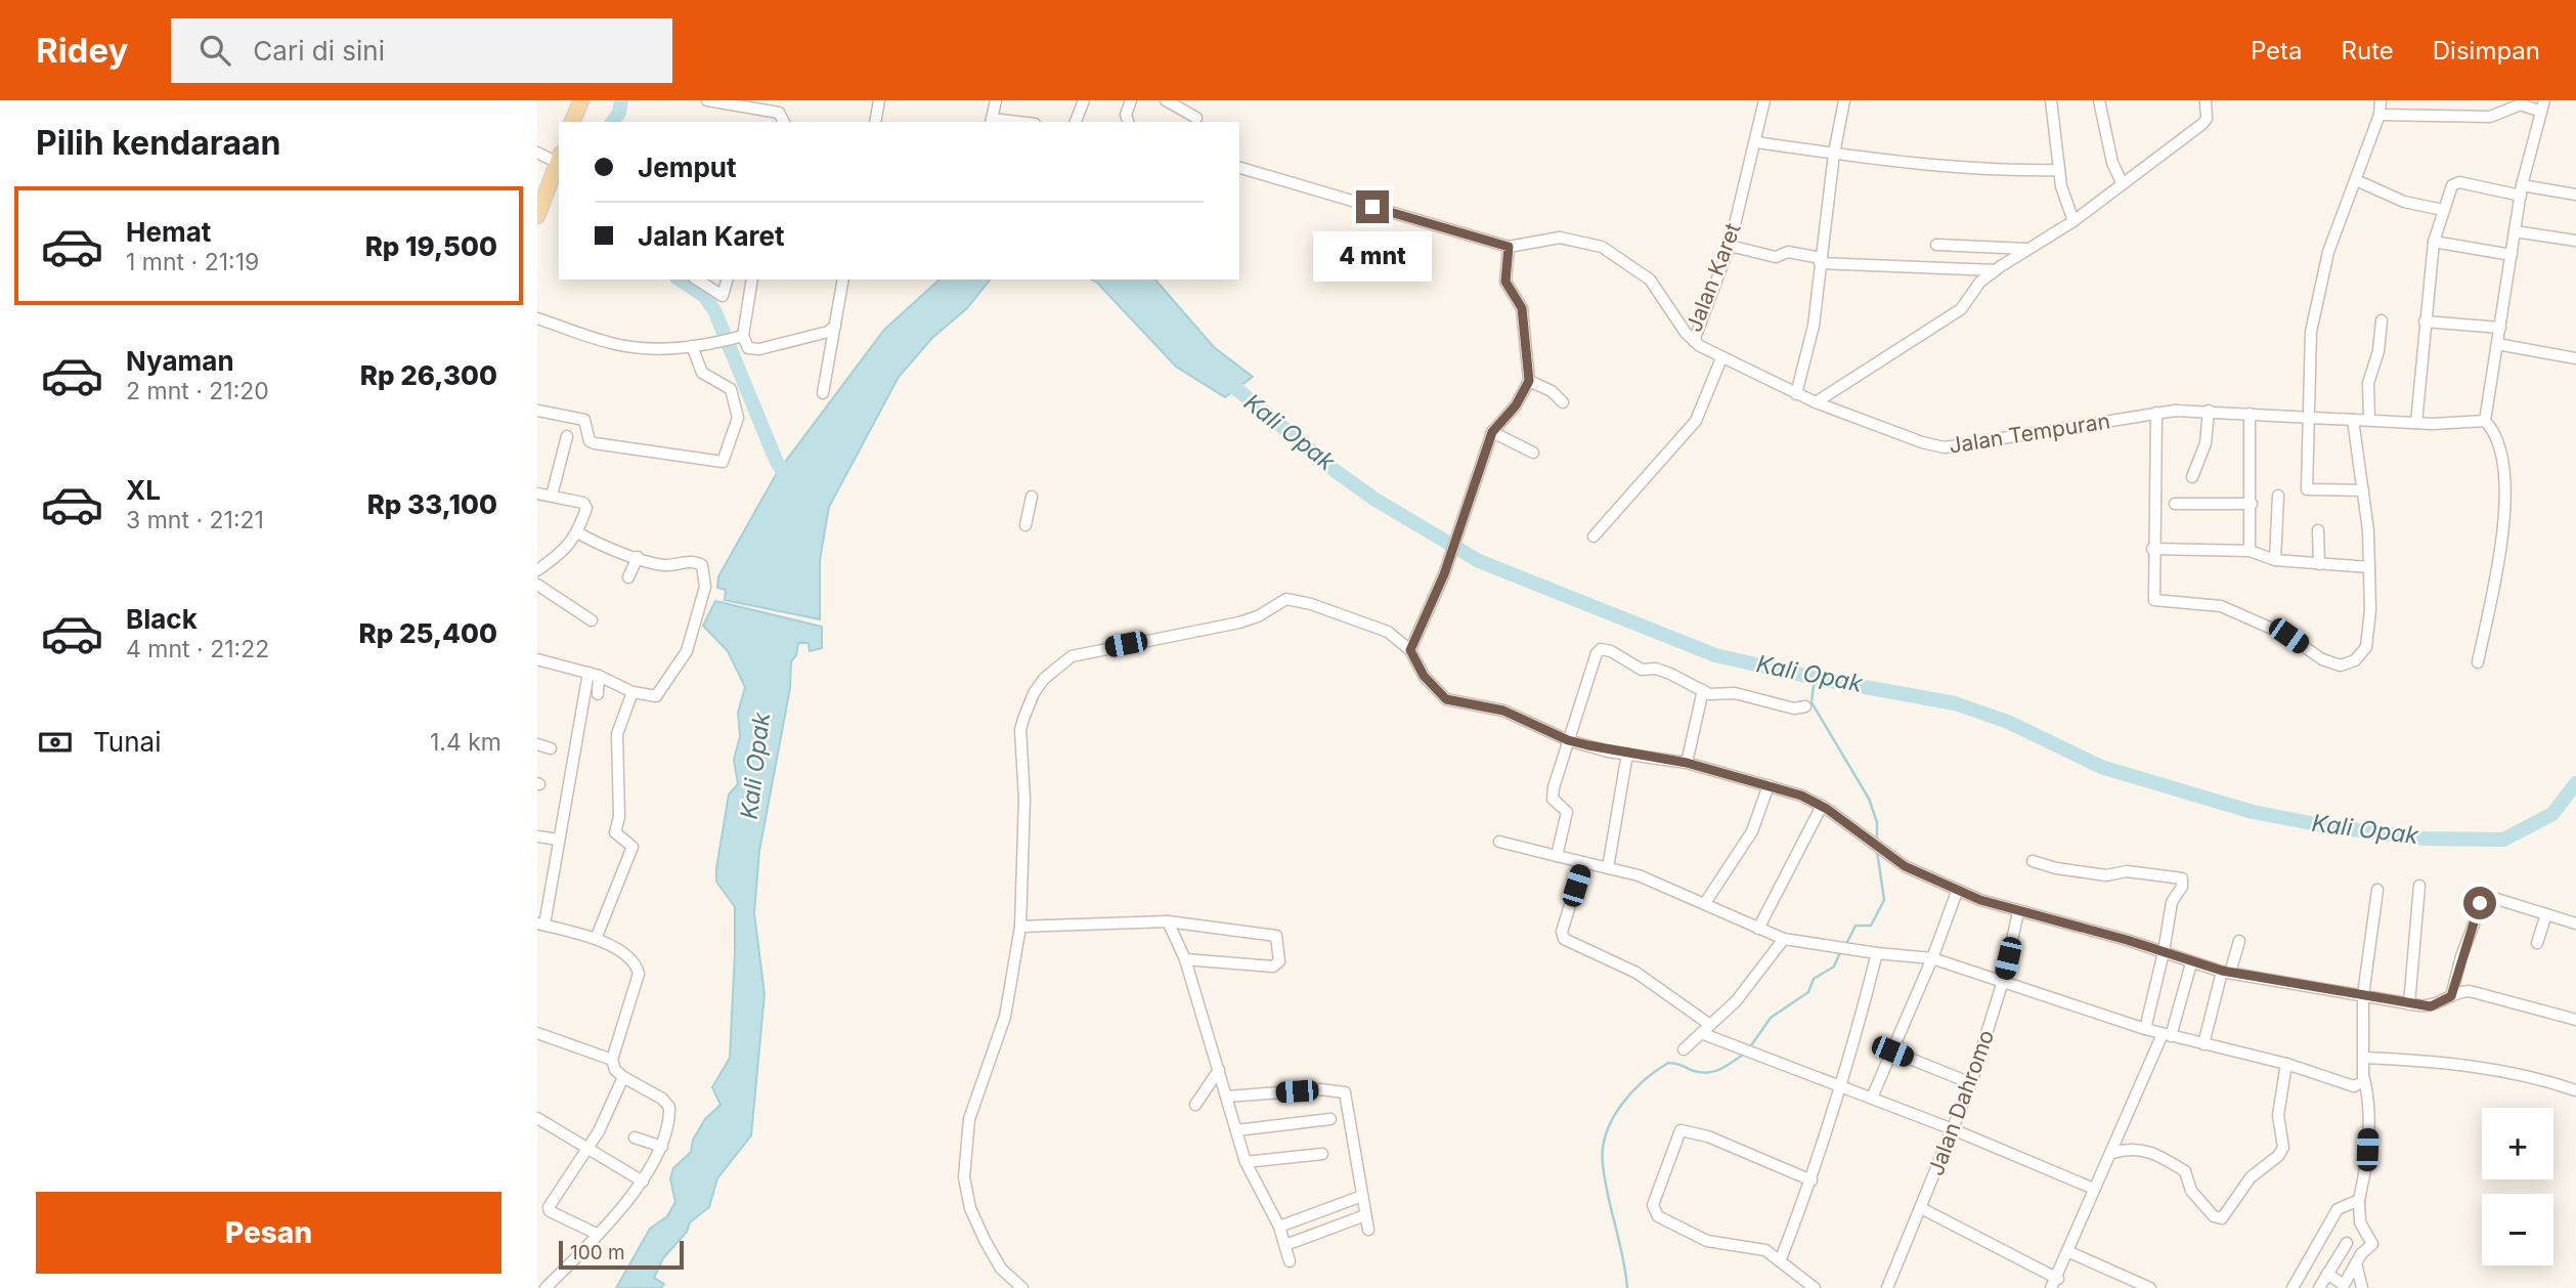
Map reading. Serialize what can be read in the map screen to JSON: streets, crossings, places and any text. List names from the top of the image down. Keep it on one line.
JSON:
{"streets":{"street":["Jalan Karet","Jalan Tempuran","Jalan Dahromo"]},"crossings":[["Jalan Karet","Jalan Tempuran"]],"water":["Kali Opak"],"scale_bar":"100 m","page":{"header":"Ridey","search":"Cari di sini","nav":["Peta","Rute","Disimpan"],"heading":"Pilih kendaraan","banner":["Jemput","Jalan Karet"],"list":[{"name":"Hemat","note":"1 mnt · 21:19","value":"Rp 19,500"},{"name":"Nyaman","note":"2 mnt · 21:20","value":"Rp 26,300"},{"name":"XL","note":"3 mnt · 21:21","value":"Rp 33,100"},{"name":"Black","note":"4 mnt · 21:22","value":"Rp 25,400"}],"bubble":"4 mnt","pay":["Tunai","1.4 km"],"map_buttons":["+","−"],"buttons":"Pesan","scale":"100 m"}}
